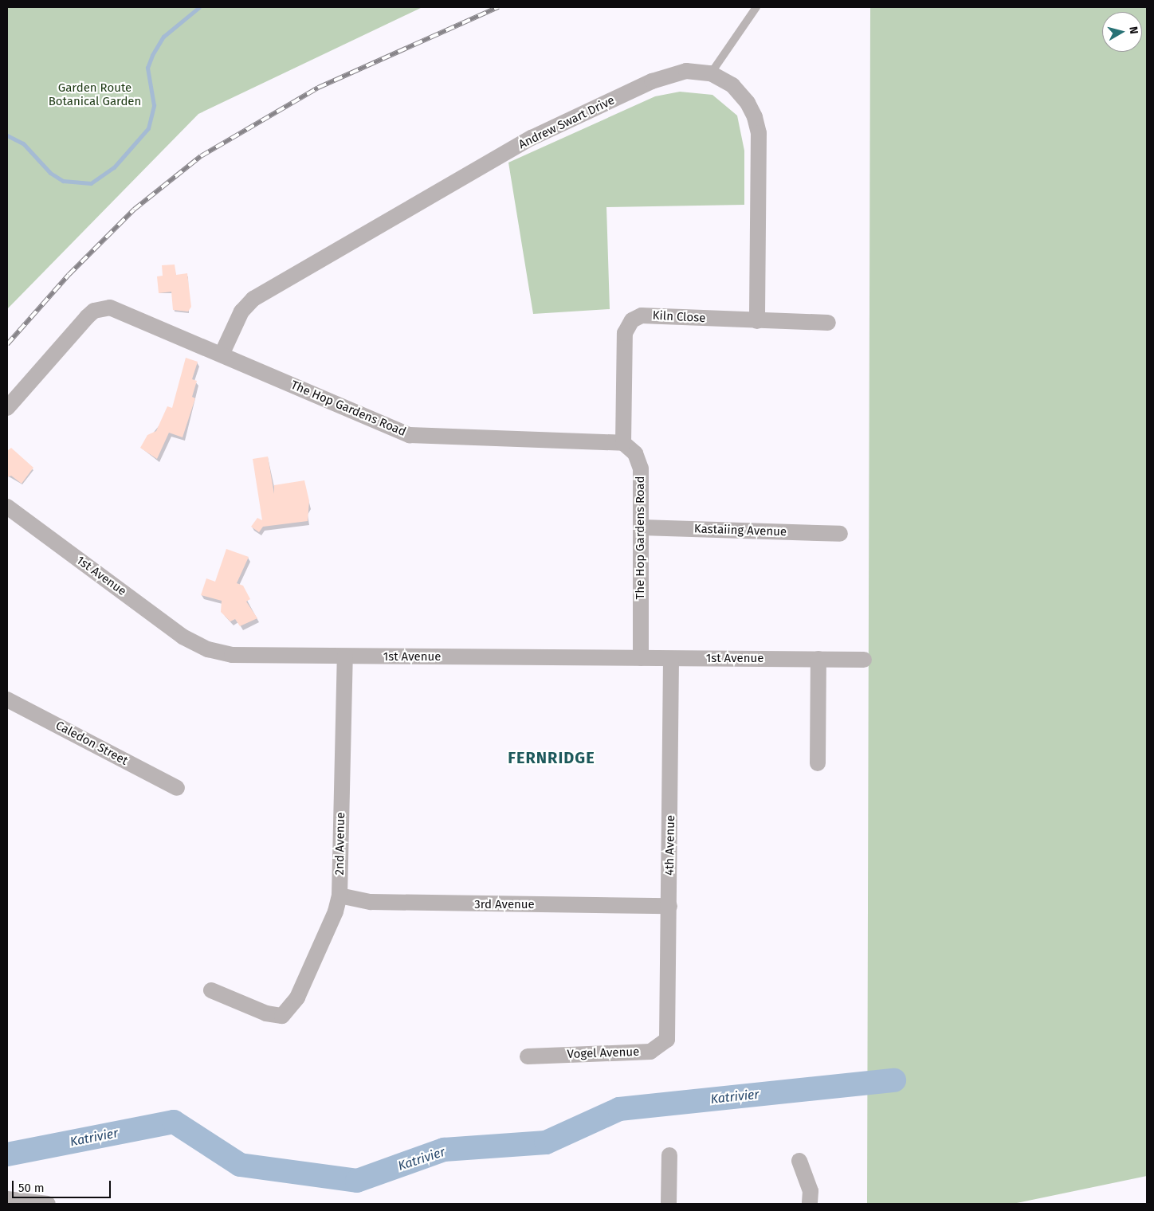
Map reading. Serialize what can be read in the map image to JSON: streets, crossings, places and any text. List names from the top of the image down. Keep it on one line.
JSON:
{"streets":{"street":["Andrew Swart Drive","Kiln Close","The Hop Gardens Road","Kastaiing Avenue","1st Avenue","Caledon Street","2nd Avenue","4th Avenue","3rd Avenue","Vogel Avenue"]},"crossings":[["Andrew Swart Drive","Kiln Close"],["Andrew Swart Drive","The Hop Gardens Road"],["Kiln Close","The Hop Gardens Road"],["The Hop Gardens Road","Kastaiing Avenue"],["The Hop Gardens Road","1st Avenue"],["1st Avenue","2nd Avenue"],["1st Avenue","4th Avenue"],["2nd Avenue","3rd Avenue"],["4th Avenue","3rd Avenue"],["4th Avenue","Vogel Avenue"]],"districts":["FERNRIDGE"],"water":["Katrivier"],"parks":["Garden Route Botanical Garden"],"scale_bar":"50 m","north":"right"}
